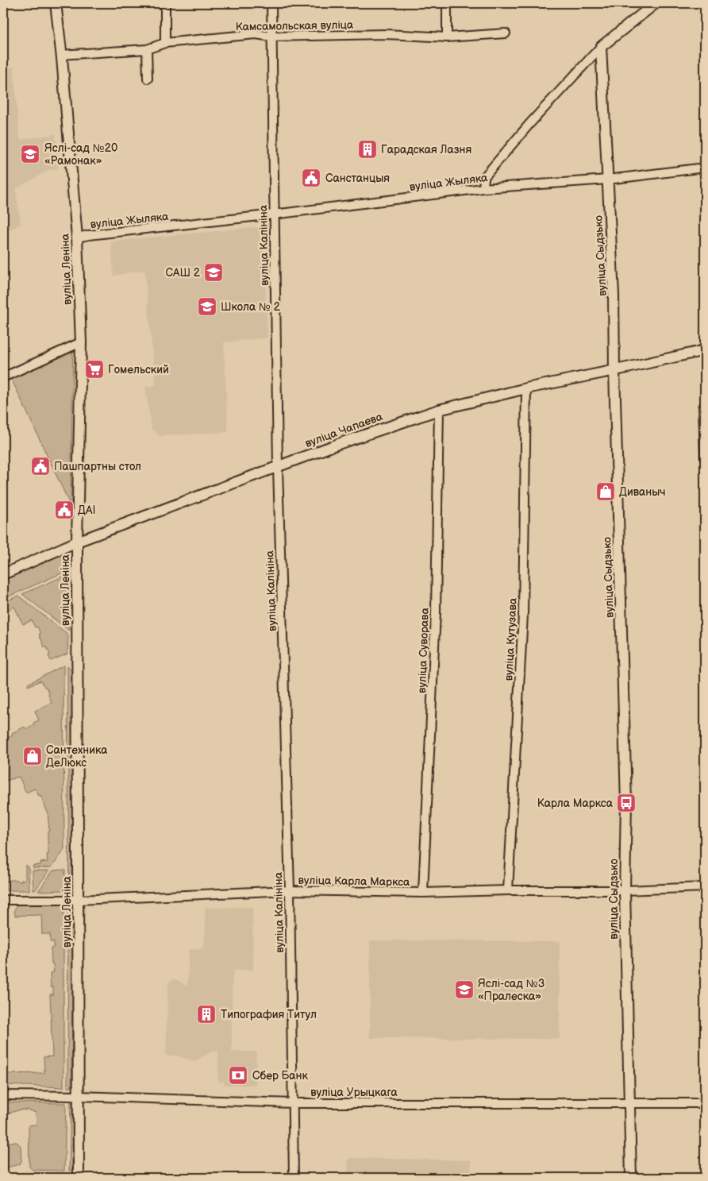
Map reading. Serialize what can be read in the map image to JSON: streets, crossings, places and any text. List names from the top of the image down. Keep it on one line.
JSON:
{"streets":{"street":["Камсамольская вуліца","вуліца Жыляка","вуліца Калініна","вуліца Сыдзько","вуліца Леніна","вуліца Чапаева","вуліца Кутузава","вуліца Суворава","вуліца Карла Маркса","вуліца Урыцкага"]},"crossings":[["Камсамольская вуліца","вуліца Калініна"],["Камсамольская вуліца","вуліца Леніна"],["вуліца Жыляка","вуліца Калініна"],["вуліца Жыляка","вуліца Сыдзько"],["вуліца Жыляка","вуліца Леніна"],["вуліца Калініна","вуліца Чапаева"],["вуліца Калініна","вуліца Карла Маркса"],["вуліца Калініна","вуліца Урыцкага"],["вуліца Сыдзько","вуліца Чапаева"],["вуліца Сыдзько","вуліца Карла Маркса"],["вуліца Сыдзько","вуліца Урыцкага"],["вуліца Леніна","вуліца Чапаева"],["вуліца Леніна","вуліца Карла Маркса"],["вуліца Леніна","вуліца Урыцкага"],["вуліца Чапаева","вуліца Кутузава"],["вуліца Чапаева","вуліца Суворава"],["вуліца Кутузава","вуліца Карла Маркса"],["вуліца Суворава","вуліца Карла Маркса"]],"places":{"building":["Гарадская Лазня","Типография Титул"],"school or university":["Яслі-сад №20 «Рамонак»","САШ 2","Школа № 2","Яслі-сад №3 «Пралеска»"],"public building":["Санстанцыя","Пашпартны стол","ДАІ"],"supermarket":["Гомельский"],"shop":["Диваныч","Сантехника ДеЛюкс"],"bus stop":["Карла Маркса"],"bank":["Сбер Банк"]}}
